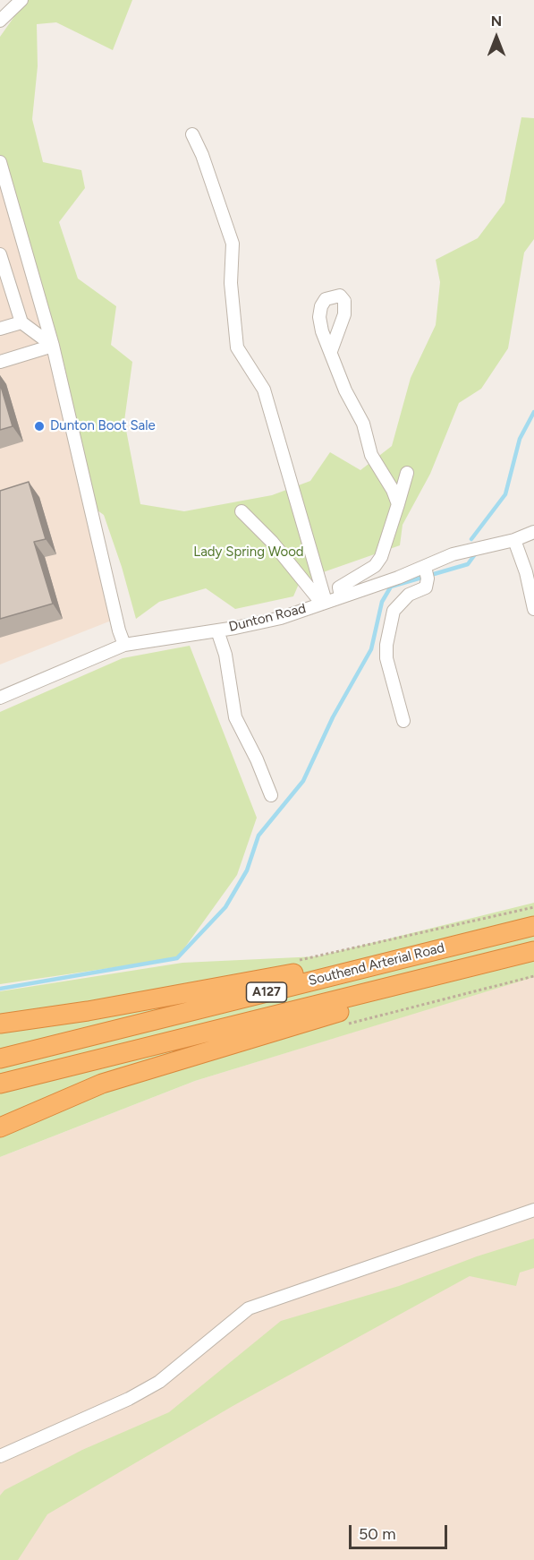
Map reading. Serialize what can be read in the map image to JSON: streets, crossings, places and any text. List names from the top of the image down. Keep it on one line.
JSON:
{"streets":{"highway":["Southend Arterial Road","A127"],"street":["Dunton Road"]},"parks":["Lady Spring Wood"],"places":["Dunton Boot Sale"],"scale_bar":"50 m","north":"top"}
